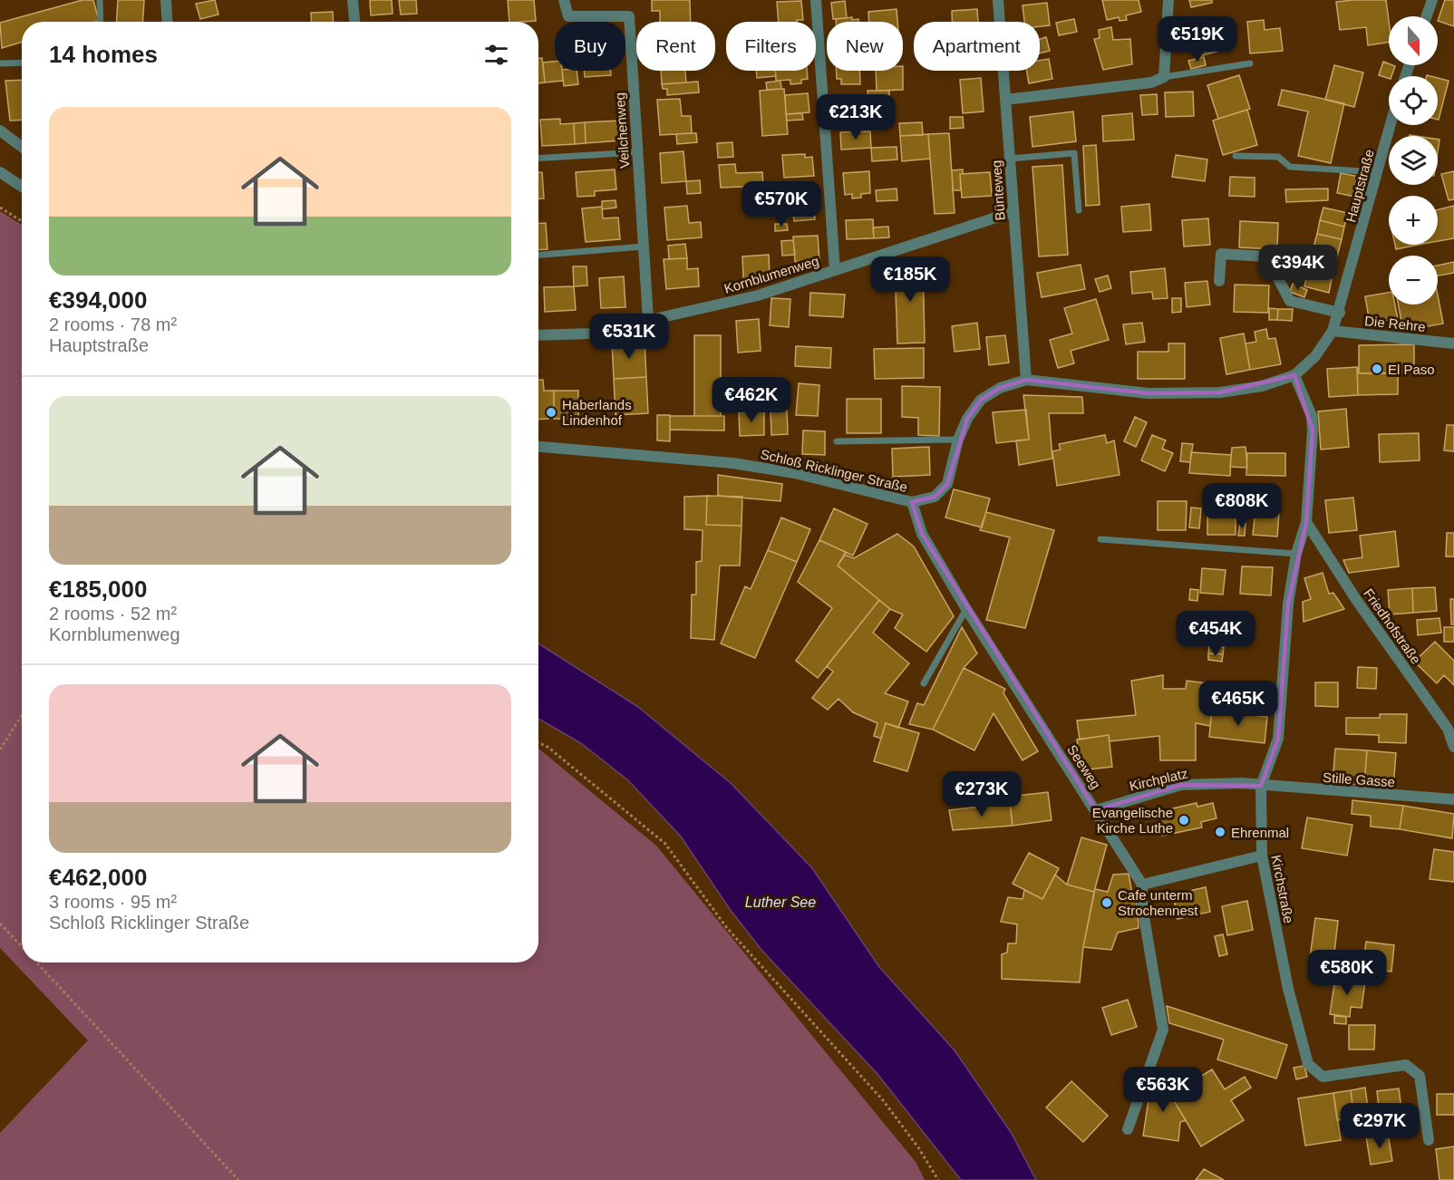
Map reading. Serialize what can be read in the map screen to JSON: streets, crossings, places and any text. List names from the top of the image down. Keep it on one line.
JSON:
{"streets":{"street":["Veilchenweg","Hauptstraße","Bünteweg","Kornblumenweg","Die Rehre","Schloß Ricklinger Straße","Friedhofstraße","Seeweg","Kirchplatz","Stille Gasse","Kirchstraße"]},"crossings":[["Veilchenweg","Kornblumenweg"],["Hauptstraße","Die Rehre"],["Hauptstraße","Schloß Ricklinger Straße"],["Bünteweg","Kornblumenweg"],["Bünteweg","Schloß Ricklinger Straße"],["Die Rehre","Schloß Ricklinger Straße"],["Schloß Ricklinger Straße","Seeweg"],["Schloß Ricklinger Straße","Kirchstraße"],["Friedhofstraße","Kirchstraße"],["Seeweg","Kirchplatz"],["Kirchplatz","Stille Gasse"],["Kirchplatz","Kirchstraße"],["Stille Gasse","Kirchstraße"]],"water":["Luther See"],"places":["El Paso","Haberlands Lindenhof","Evangelische Kirche Luthe","Ehrenmal","Cafe unterm Strochennest"],"north":"bottom","page":{"map_buttons":["+","−"],"price":["€519K","€213K","€570K","€394K","€185K","€531K","€462K","€808K","€454K","€465K","€273K","€580K","€563K","€297K"],"chip":["Buy","Rent","Filters","New","Apartment"],"heading":"14 homes","list":[{"name":"€394,000","note":"2 rooms · 78 m² · Hauptstraße"},{"name":"€185,000","note":"2 rooms · 52 m² · Kornblumenweg"},{"name":"€462,000","note":"3 rooms · 95 m² · Schloß Ricklinger Straße"}]}}
